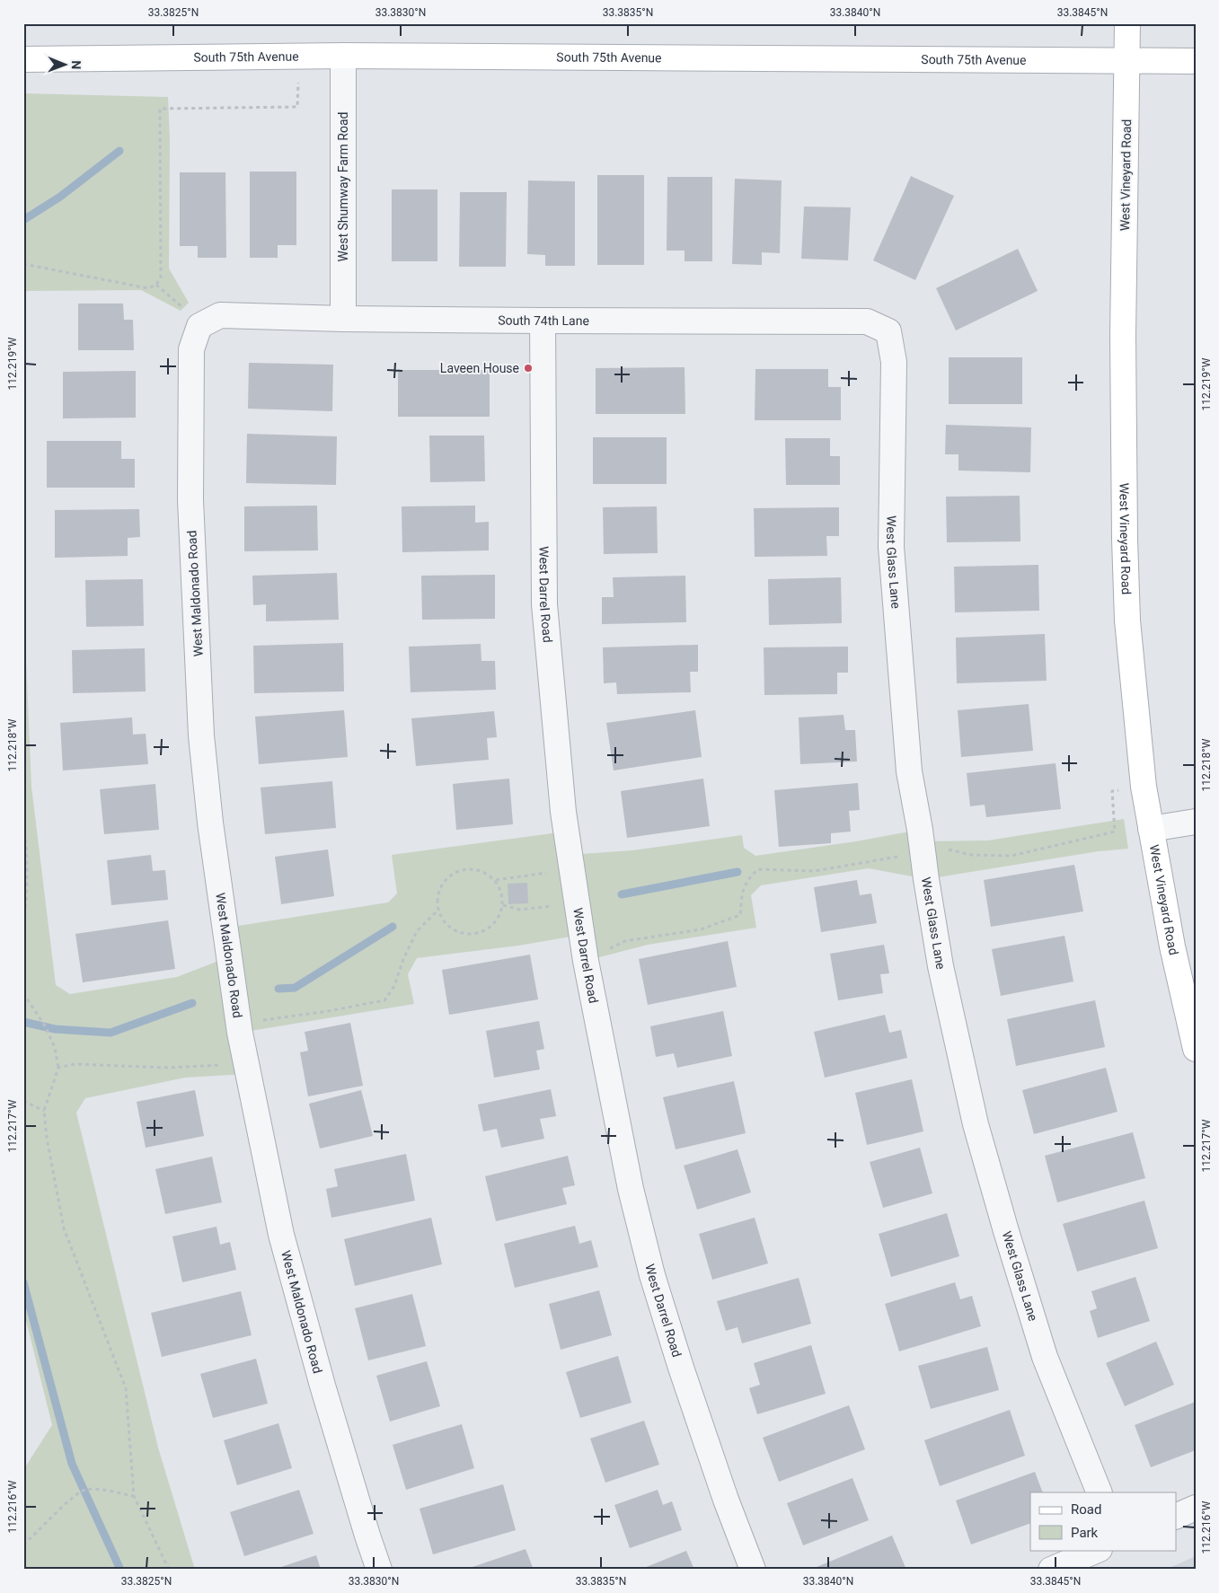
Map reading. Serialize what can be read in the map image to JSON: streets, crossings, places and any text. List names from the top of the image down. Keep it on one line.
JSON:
{"streets":{"main road":["South 75th Avenue","West Vineyard Road"],"street":["West Shumway Farm Road","South 74th Lane","West Glass Lane","West Maldonado Road","West Darrel Road"]},"crossings":[["South 75th Avenue","West Vineyard Road"],["South 75th Avenue","West Shumway Farm Road"],["West Shumway Farm Road","South 74th Lane"],["South 74th Lane","West Glass Lane"],["South 74th Lane","West Maldonado Road"],["South 74th Lane","West Darrel Road"]],"places":["Laveen House"],"legend":["Road","Park"],"north":"right","coordinates":["33.3825°N","33.3830°N","33.3835°N","33.3840°N","33.3845°N","112.219°W","112.218°W","112.217°W","112.216°W"]}
